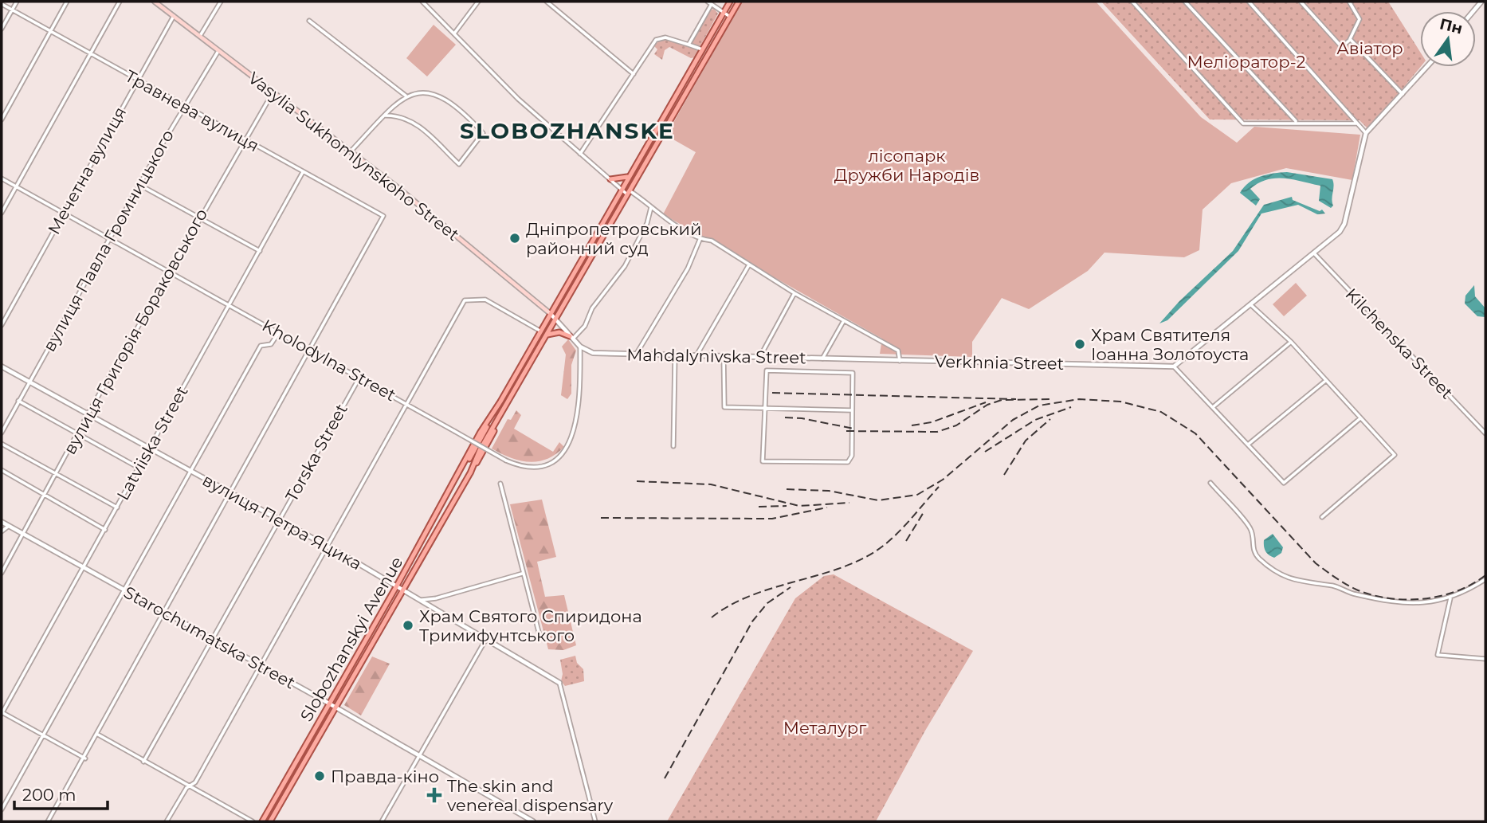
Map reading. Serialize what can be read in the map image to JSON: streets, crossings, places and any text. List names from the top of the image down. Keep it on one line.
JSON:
{"streets":{"main road":["Vasylia Sukhomlynskoho Street","Slobozhanskyi Avenue"],"street":["Травнева вулиця","Мечетна вулиця","вулиця Павла Громницького","вулиця Григорія Бораковського","Kilchenska Street","Mahdalynivska Street","Kholodylna Street","Verkhnia Street","Latviiska Street","Torska Street","вулиця Петра Яцика","Starochumatska Street"]},"crossings":[["Травнева вулиця","Мечетна вулиця"],["Травнева вулиця","вулиця Павла Громницького"],["Травнева вулиця","вулиця Григорія Бораковського"],["Травнева вулиця","Kholodylna Street"],["Травнева вулиця","Latviiska Street"],["Vasylia Sukhomlynskoho Street","Мечетна вулиця"],["Vasylia Sukhomlynskoho Street","вулиця Павла Громницького"],["Vasylia Sukhomlynskoho Street","вулиця Григорія Бораковського"],["Vasylia Sukhomlynskoho Street","Slobozhanskyi Avenue"],["Мечетна вулиця","Kholodylna Street"],["вулиця Павла Громницького","Kholodylna Street"],["вулиця Павла Громницького","вулиця Петра Яцика"],["вулиця Григорія Бораковського","Kholodylna Street"],["вулиця Григорія Бораковського","вулиця Петра Яцика"],["вулиця Григорія Бораковського","Starochumatska Street"],["Mahdalynivska Street","Kholodylna Street"],["Mahdalynivska Street","Verkhnia Street"],["Kholodylna Street","Latviiska Street"],["Kholodylna Street","Torska Street"],["Latviiska Street","вулиця Петра Яцика"],["Latviiska Street","Starochumatska Street"],["Torska Street","вулиця Петра Яцика"],["Torska Street","Starochumatska Street"],["вулиця Петра Яцика","Slobozhanskyi Avenue"],["Starochumatska Street","Slobozhanskyi Avenue"]],"districts":["SLOBOZHANSKE"],"parks":["Авіатор","Меліоратор-2","лісопарк Дружби Народів","Металург"],"places":{"other":["Дніпропетровський районний суд","Храм Святителя Іоанна Золотоуста","Храм Святого Спиридона Тримифунтського","Правда-кіно"],"health":["The skin and venereal dispensary"]},"scale_bar":"200 m","north":"top"}
